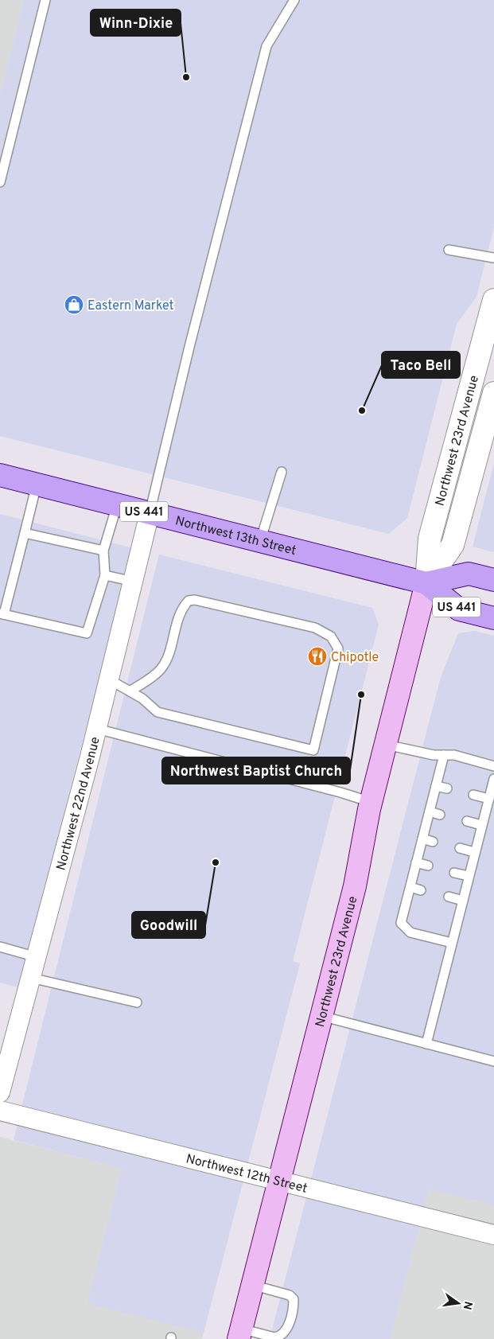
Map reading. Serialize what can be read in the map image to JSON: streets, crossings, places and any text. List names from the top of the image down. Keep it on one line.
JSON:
{"streets":{"main road":["Northwest 23rd Avenue","US 441","Northwest 13th Street"],"street":["Northwest 22nd Avenue","Northwest 12th Street"]},"crossings":[["Northwest 23rd Avenue","Northwest 13th Street"],["Northwest 23rd Avenue","Northwest 12th Street"],["Northwest 13th Street","Northwest 22nd Avenue"]],"places":{"other":["Winn-Dixie","Taco Bell","Northwest Baptist Church","Goodwill"],"shop":["Eastern Market"],"restaurant":["Chipotle"]},"north":"right"}
